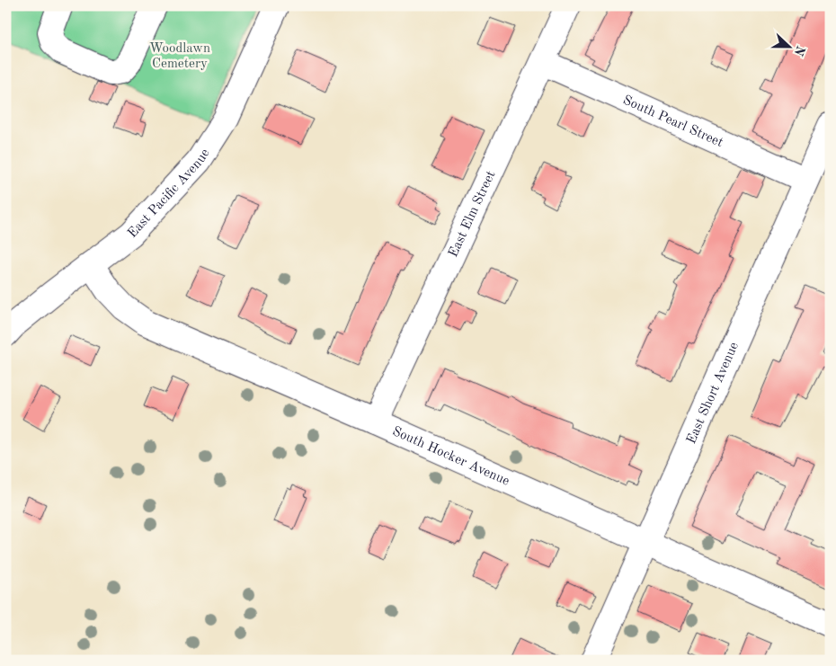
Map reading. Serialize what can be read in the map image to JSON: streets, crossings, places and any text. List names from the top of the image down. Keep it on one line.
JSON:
{"streets":{"street":["South Pearl Street","East Pacific Avenue","East Elm Street","East Short Avenue","South Hocker Avenue"]},"crossings":[["South Pearl Street","East Elm Street"],["South Pearl Street","East Short Avenue"],["East Pacific Avenue","South Hocker Avenue"],["East Elm Street","South Hocker Avenue"],["East Short Avenue","South Hocker Avenue"]],"parks":["Woodlawn Cemetery"],"north":"right"}
